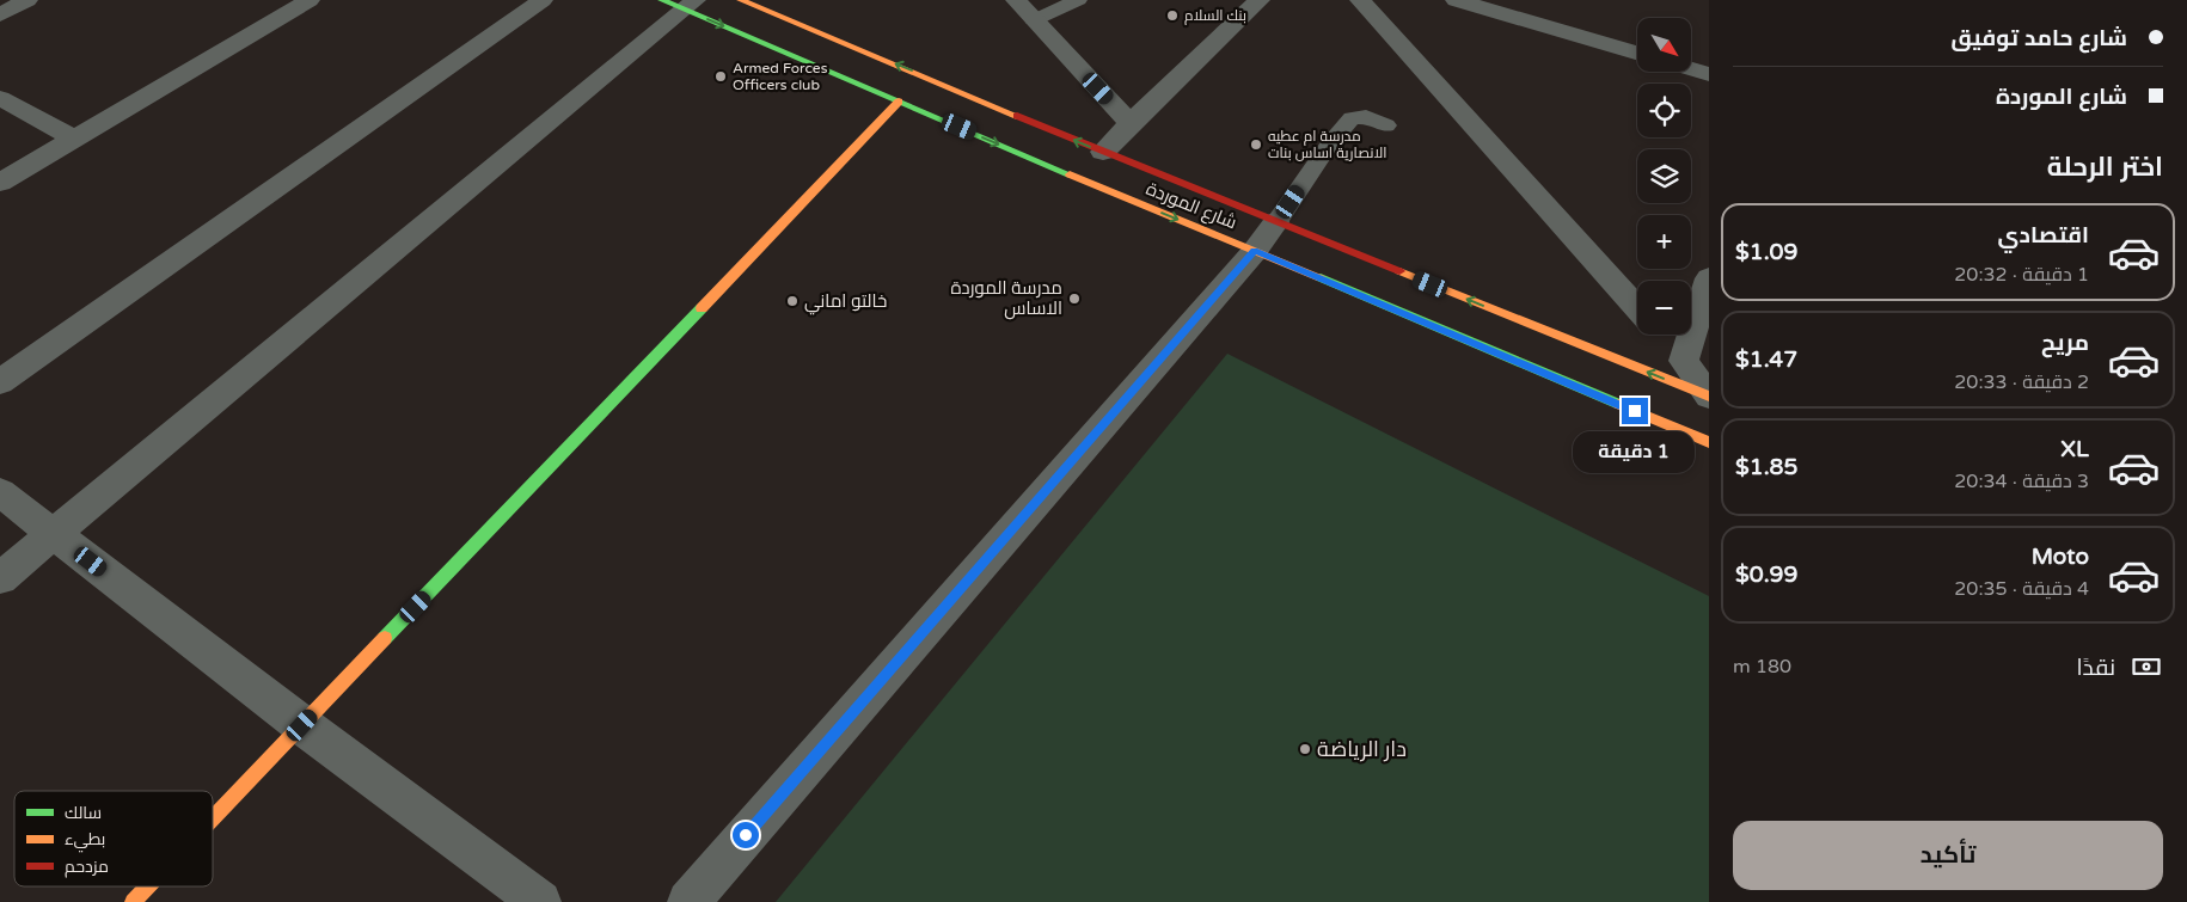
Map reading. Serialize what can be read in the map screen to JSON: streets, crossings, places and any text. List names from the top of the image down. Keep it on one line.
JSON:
{"streets":{"main road":["شارع الموردة"]},"places":["بنك السلام","Armed Forces Officers club","مدرسة ام عطيه الانصارية اساس بنات","مدرسة الموردة الاساس","خالتو اماني","دار الرياضة"],"legend":["سالك","بطيء","مزدحم"],"north":"bottom right","page":{"banner":["شارع حامد توفيق","شارع الموردة"],"map_buttons":["+","−"],"heading":"اختر الرحلة","list":[{"name":"اقتصادي","note":"1 دقيقة · 20:32","value":"$1.09"},{"name":"مريح","note":"2 دقيقة · 20:33","value":"$1.47"},{"name":"XL","note":"3 دقيقة · 20:34","value":"$1.85"},{"name":"Moto","note":"4 دقيقة · 20:35","value":"$0.99"}],"bubble":"1 دقيقة","pay":["نقدًا","180 m"],"buttons":"تأكيد"}}
